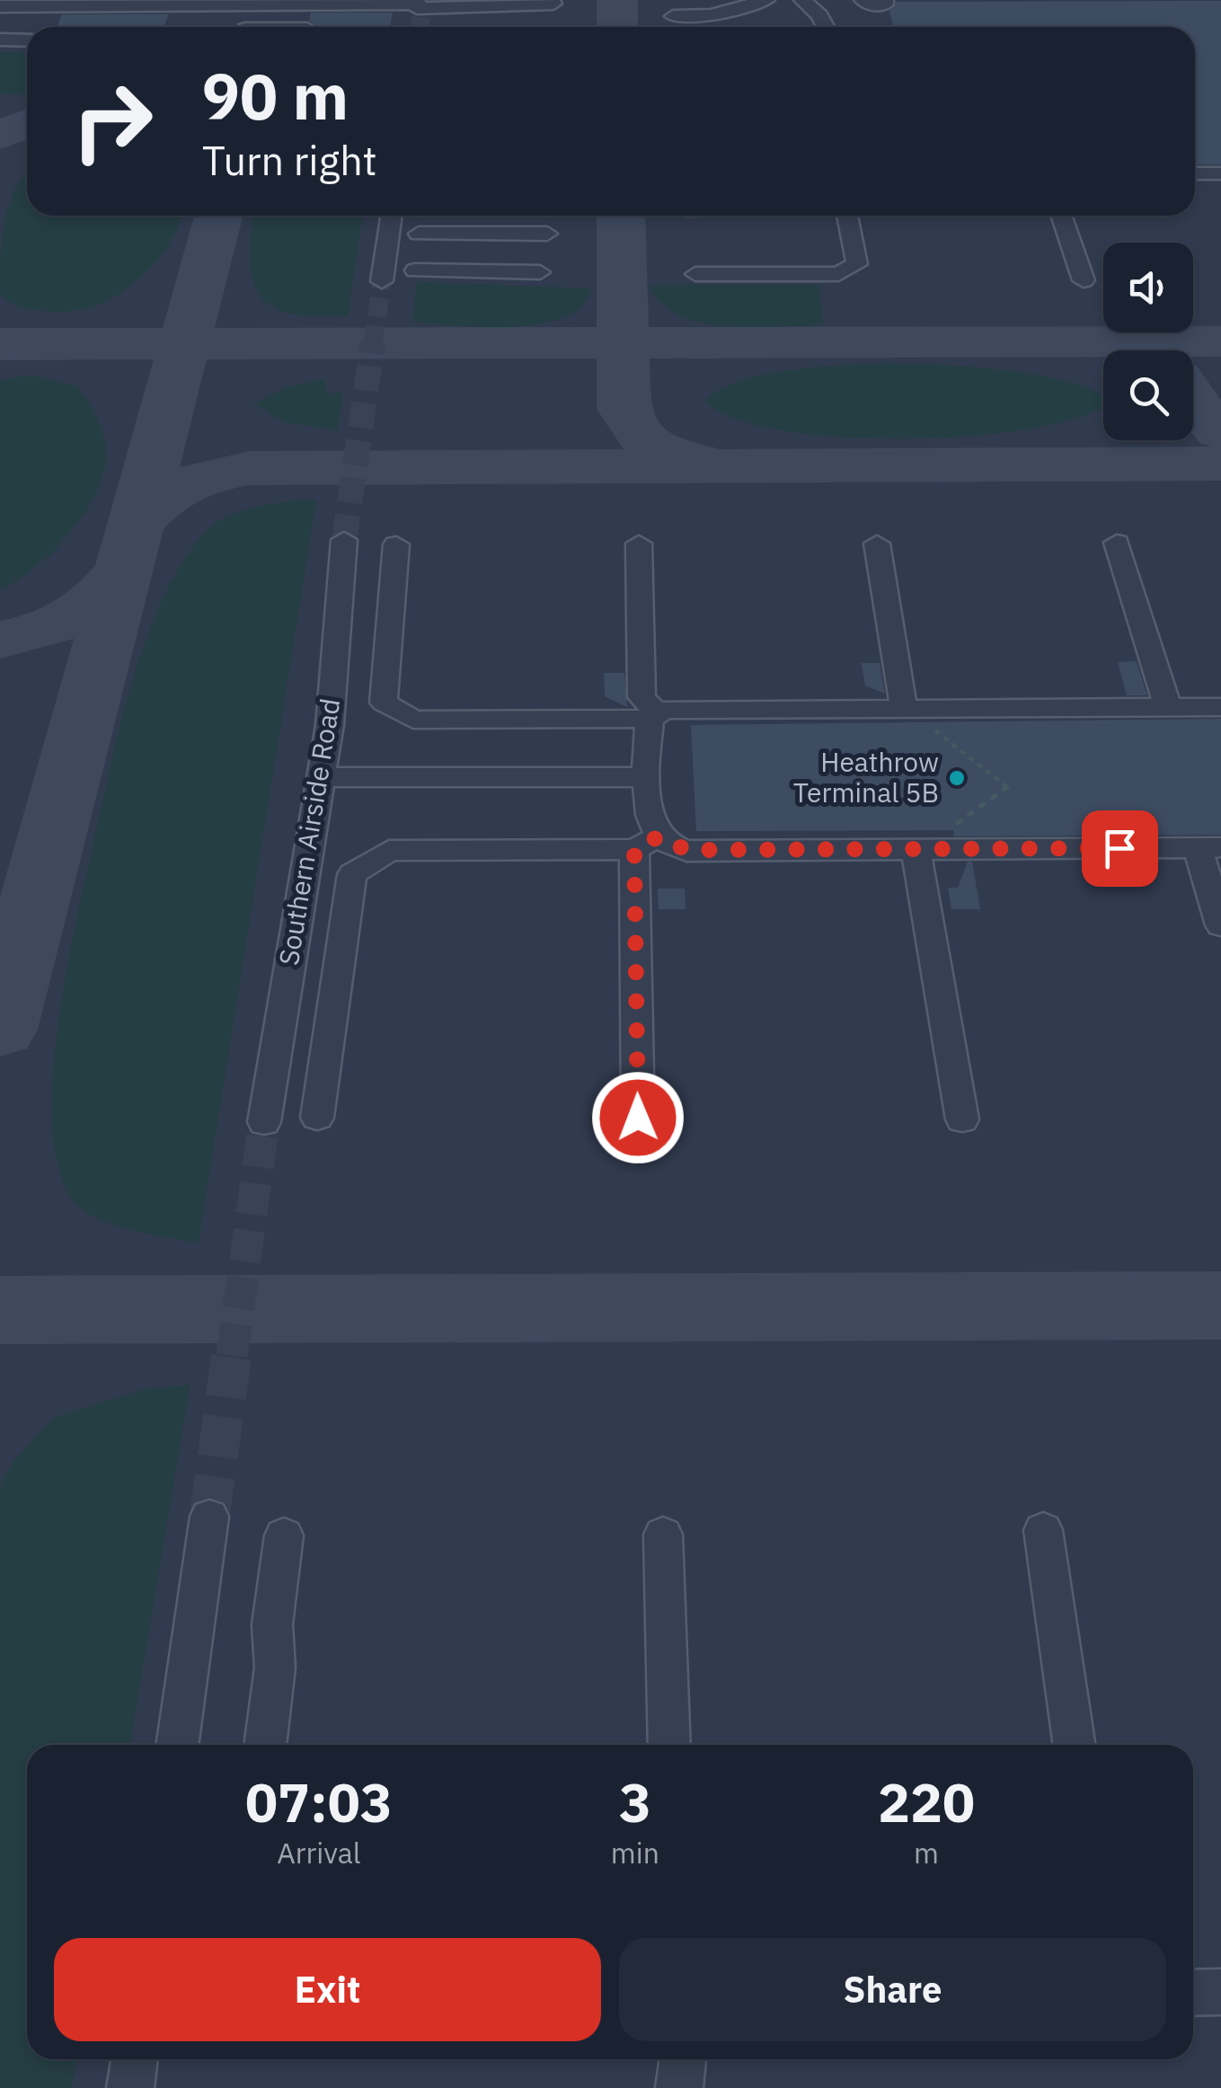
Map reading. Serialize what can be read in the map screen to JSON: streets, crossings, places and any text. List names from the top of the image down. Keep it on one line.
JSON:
{"streets":{"street":["Southern Airside Road"]},"places":["Heathrow Terminal 5B"],"page":{"turn":["90 m","Turn right"],"eta":["07:03","Arrival","3","min","220","m"],"buttons":["Exit","Share"]}}
